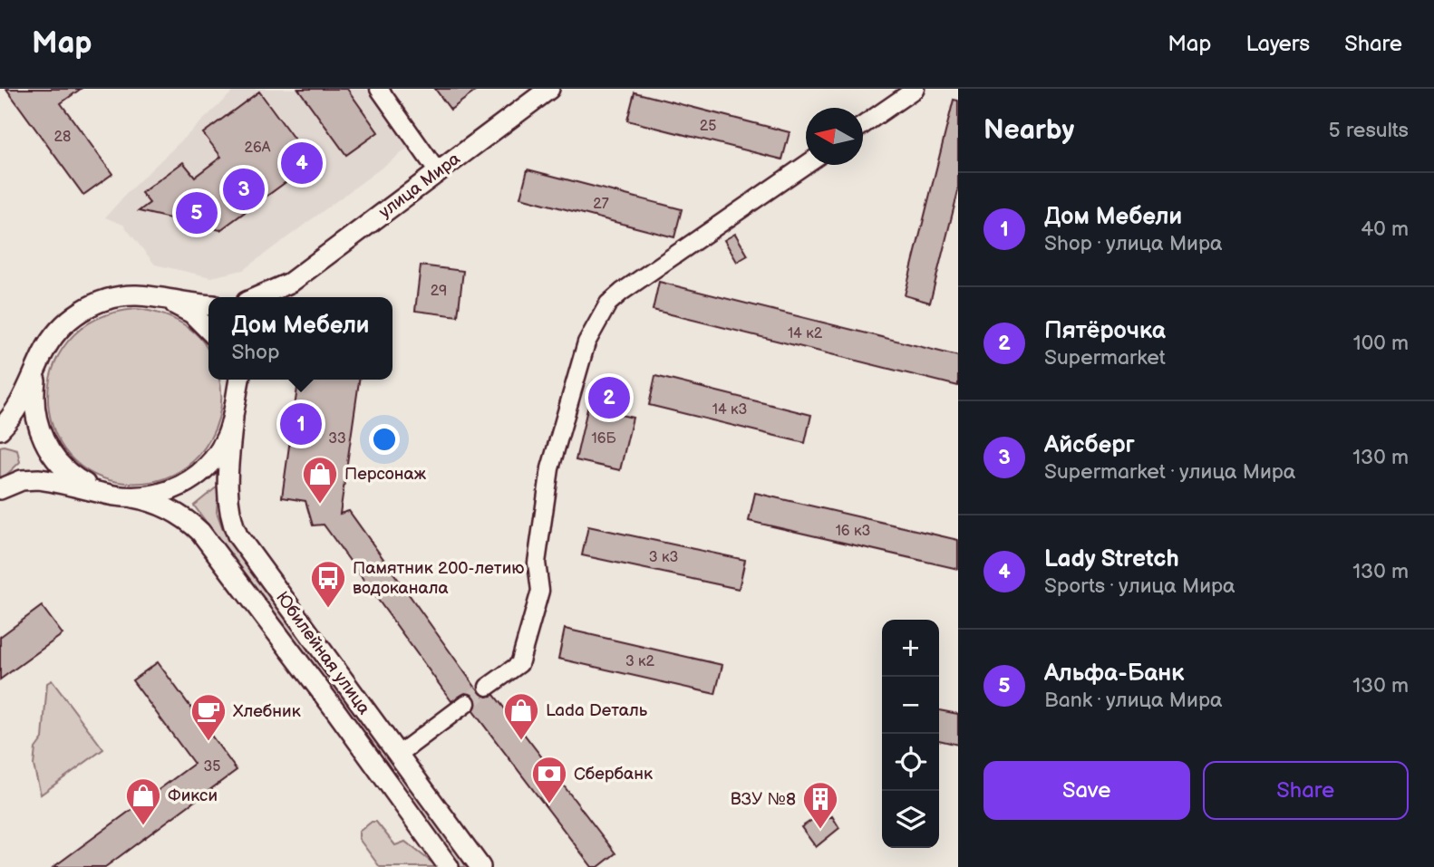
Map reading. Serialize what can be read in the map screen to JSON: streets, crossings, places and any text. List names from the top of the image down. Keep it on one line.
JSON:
{"streets":{"main road":["улица Мира","Юбилейная улица"]},"places":{"shop":["Персонаж","Lada Dеталь","Фикси"],"bus stop":["Памятник 200-летию водоканала"],"cafe":["Хлебник"],"bank":["Сбербанк"],"building":["ВЗУ №8"]},"house_numbers":["25","28","26А","27","29","14 к2","14 к3","33","16Б","16 к3","3 к3","3 к2","35"],"north":"left","page":{"header":"Map","nav":["Map","Layers","Share"],"heading":["Nearby","5 results"],"pins":["4","3","5","2","1"],"list":[{"mark":"1","name":"Дом Мебели","note":"Shop · улица Мира","value":"40 m"},{"mark":"2","name":"Пятёрочка","note":"Supermarket","value":"100 m"},{"mark":"3","name":"Айсберг","note":"Supermarket · улица Мира","value":"130 m"},{"mark":"4","name":"Lady Stretch","note":"Sports · улица Мира","value":"130 m"},{"mark":"5","name":"Альфа-Банк","note":"Bank · улица Мира","value":"130 m"}],"popup":["Дом Мебели","Shop"],"map_buttons":["+","−"],"buttons":["Save","Share"]}}
